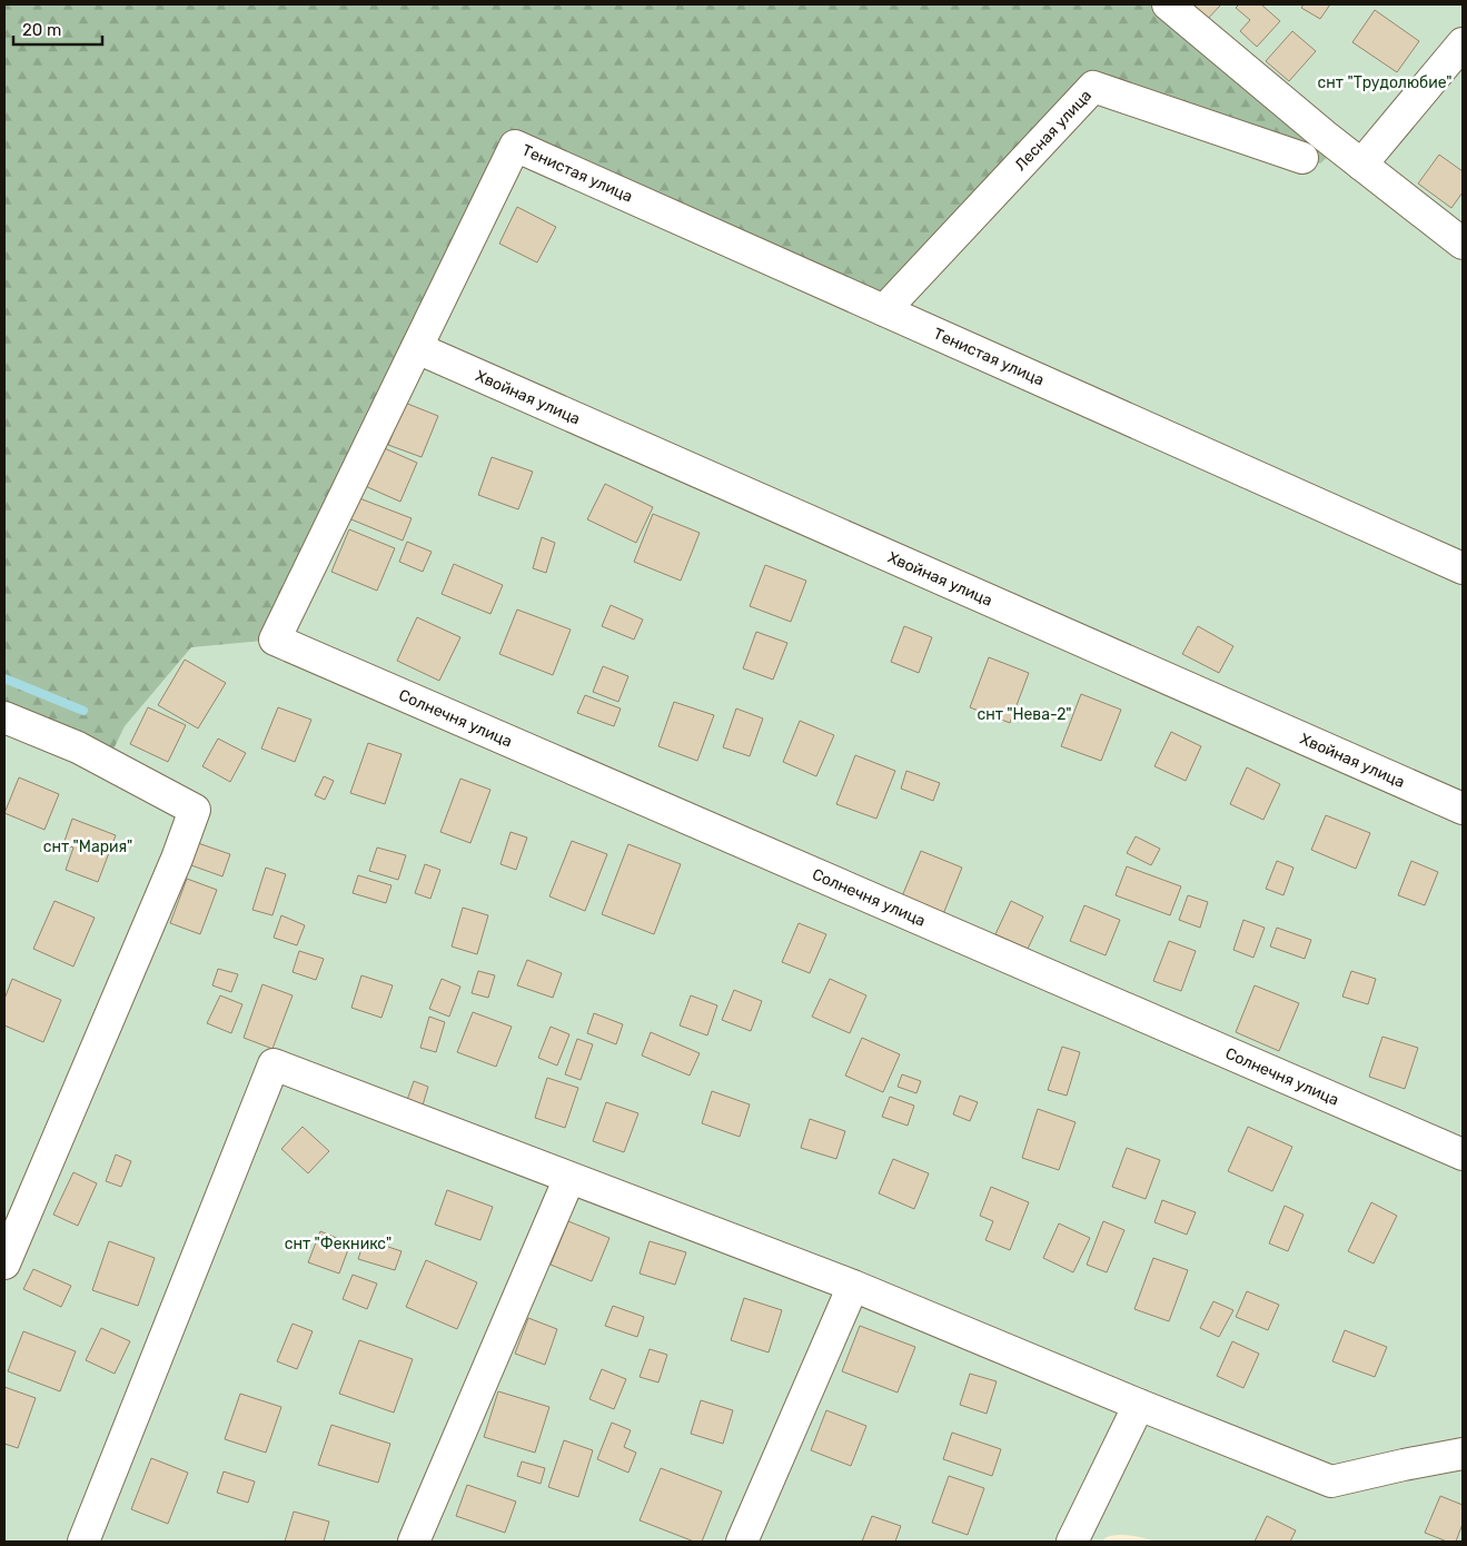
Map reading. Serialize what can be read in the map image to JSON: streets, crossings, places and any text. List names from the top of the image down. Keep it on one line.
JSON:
{"streets":{"street":["Лесная улица","Тенистая улица","Хвойная улица","Солнечня улица"]},"crossings":[["Лесная улица","Тенистая улица"],["Тенистая улица","Хвойная улица"],["Тенистая улица","Солнечня улица"],["Хвойная улица","Солнечня улица"]],"parks":["снт \"Трудолюбие\"","снт \"Нева-2\"","снт \"Мария\"","снт \"Фекникс\""],"scale_bar":"20 m"}
